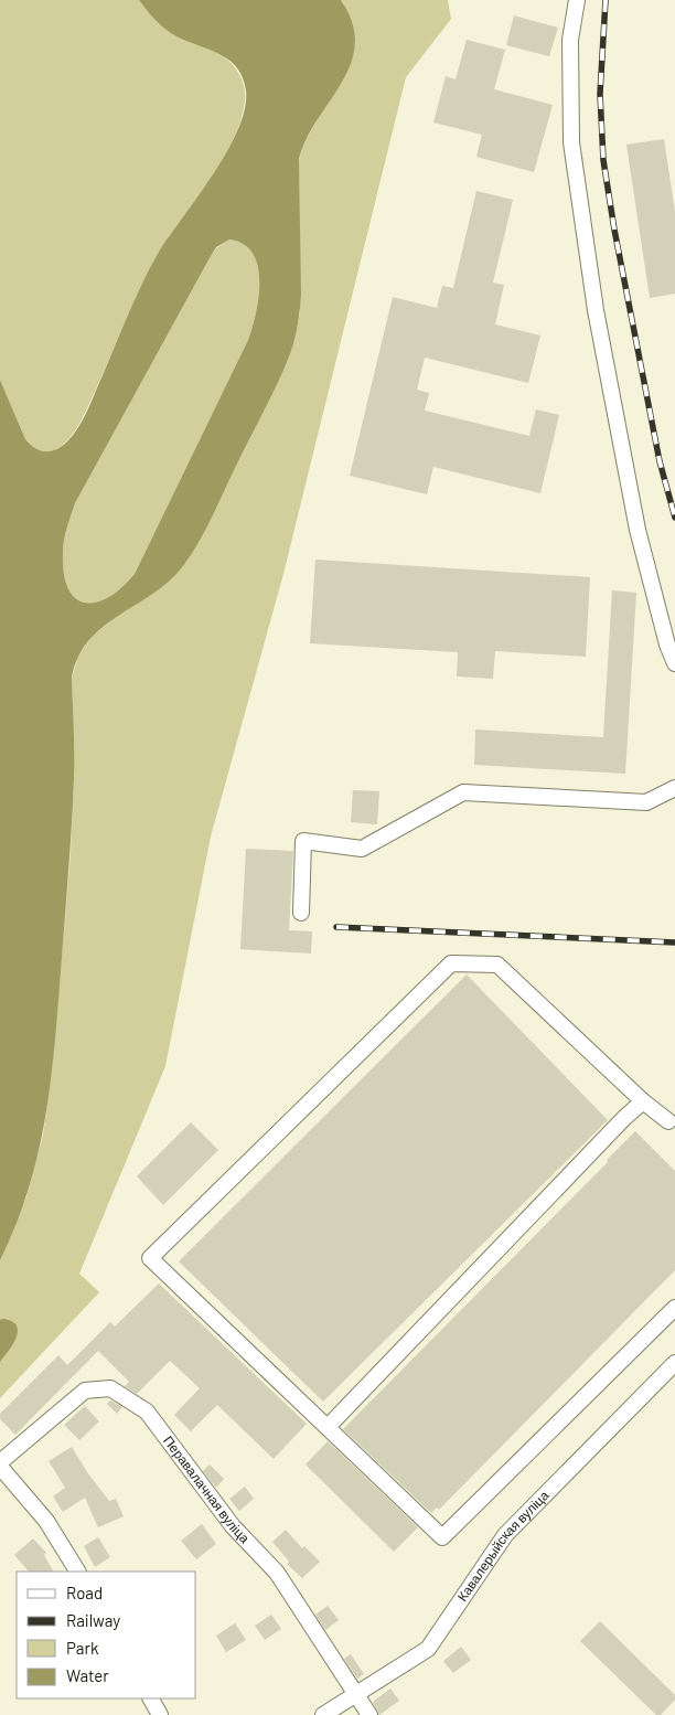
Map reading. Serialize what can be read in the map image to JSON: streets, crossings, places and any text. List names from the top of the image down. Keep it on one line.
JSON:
{"streets":{"street":["Перавалачная вуліца","Кавалерыйская вуліца"]},"crossings":[["Перавалачная вуліца","Кавалерыйская вуліца"]],"legend":["Road","Railway","Park","Water"]}
